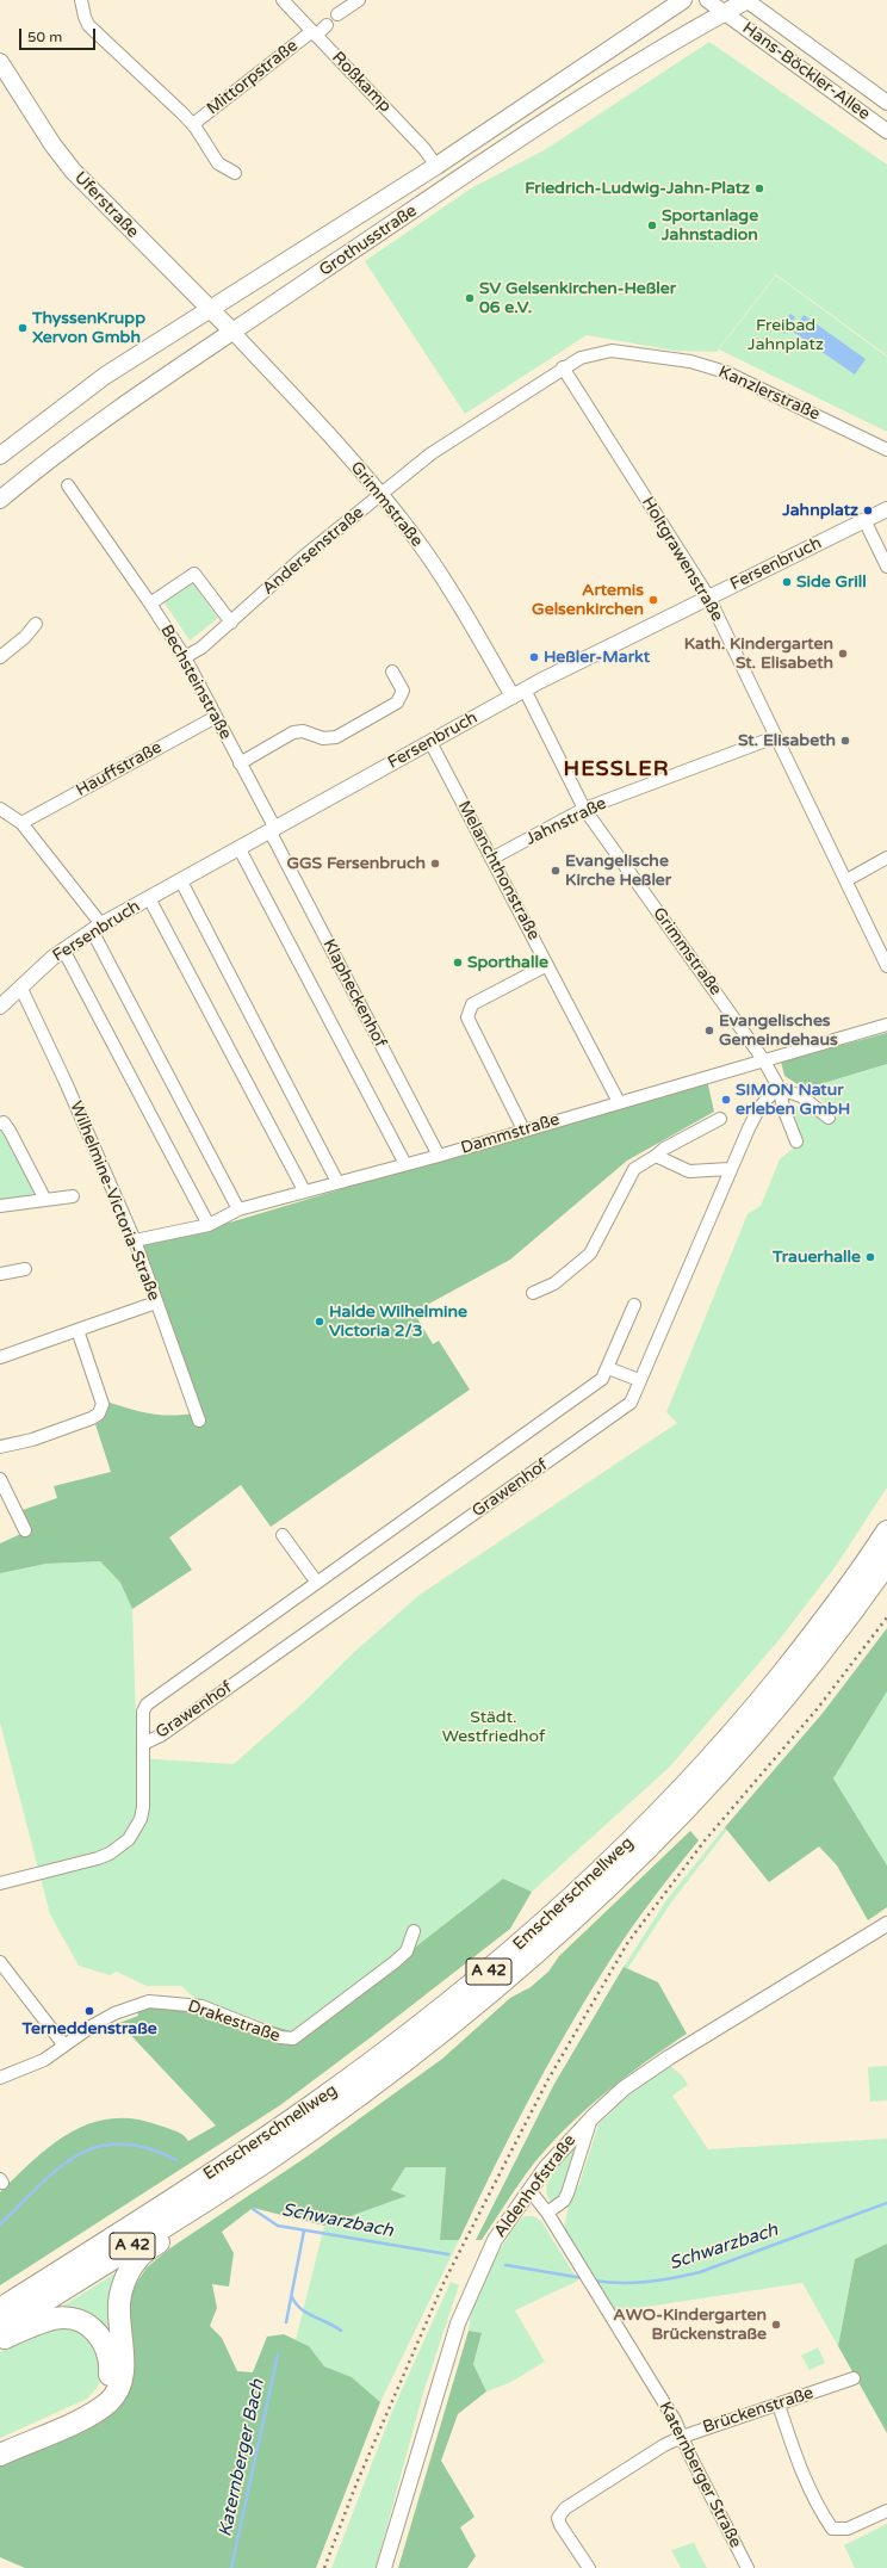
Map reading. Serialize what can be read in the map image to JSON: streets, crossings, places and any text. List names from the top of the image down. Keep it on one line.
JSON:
{"streets":{"highway":["Emscherschnellweg","A 42"],"main road":["Uferstraße","Grothusstraße"],"street":["Hans-Böckler-Allee","Mittorpstraße","Roßkamp","Kanzlerstraße","Grimmstraße","Andersenstraße","Holtgrawenstraße","Fersenbruch","Bechsteinstraße","Hauffstraße","Jahnstraße","Melanchthonstraße","Klapheckenhof","Dammstraße","Wilhelmine-Victoria-Straße","Grawenhof","Drakestraße","Aldenhofstraße","Brückenstraße","Katernberger Straße"]},"crossings":[["Hans-Böckler-Allee","Grothusstraße"],["Mittorpstraße","Roßkamp"],["Roßkamp","Grothusstraße"],["Uferstraße","Grothusstraße"],["Uferstraße","Grimmstraße"],["Grothusstraße","Grimmstraße"],["Kanzlerstraße","Andersenstraße"],["Kanzlerstraße","Holtgrawenstraße"],["Grimmstraße","Andersenstraße"],["Grimmstraße","Fersenbruch"],["Grimmstraße","Jahnstraße"],["Grimmstraße","Dammstraße"],["Grimmstraße","Grawenhof"],["Andersenstraße","Holtgrawenstraße"],["Andersenstraße","Bechsteinstraße"],["Holtgrawenstraße","Fersenbruch"],["Holtgrawenstraße","Jahnstraße"],["Fersenbruch","Bechsteinstraße"],["Fersenbruch","Melanchthonstraße"],["Fersenbruch","Klapheckenhof"],["Fersenbruch","Wilhelmine-Victoria-Straße"],["Bechsteinstraße","Hauffstraße"],["Bechsteinstraße","Klapheckenhof"],["Jahnstraße","Melanchthonstraße"],["Melanchthonstraße","Dammstraße"],["Klapheckenhof","Dammstraße"],["Dammstraße","Wilhelmine-Victoria-Straße"],["Aldenhofstraße","Katernberger Straße"],["Brückenstraße","Katernberger Straße"]],"districts":["HESSLER"],"water":["Schwarzbach","Katernberger Bach"],"parks":["Freibad Jahnplatz","Städt. Westfriedhof"],"places":["Friedrich-Ludwig-Jahn-Platz","Sportanlage Jahnstadion","SV Gelsenkirchen-Heßler 06 e.V.","ThyssenKrupp Xervon Gmbh","Jahnplatz","Side Grill","Artemis Gelsenkirchen","Kath. Kindergarten St. Elisabeth","Heßler-Markt","St. Elisabeth","GGS Fersenbruch","Evangelische Kirche Heßler","Sporthalle","Evangelisches Gemeindehaus","SIMON Natur erleben GmbH","Trauerhalle","Halde Wilhelmine Victoria 2/3","Terneddenstraße","AWO-Kindergarten Brückenstraße"],"scale_bar":"50 m"}
